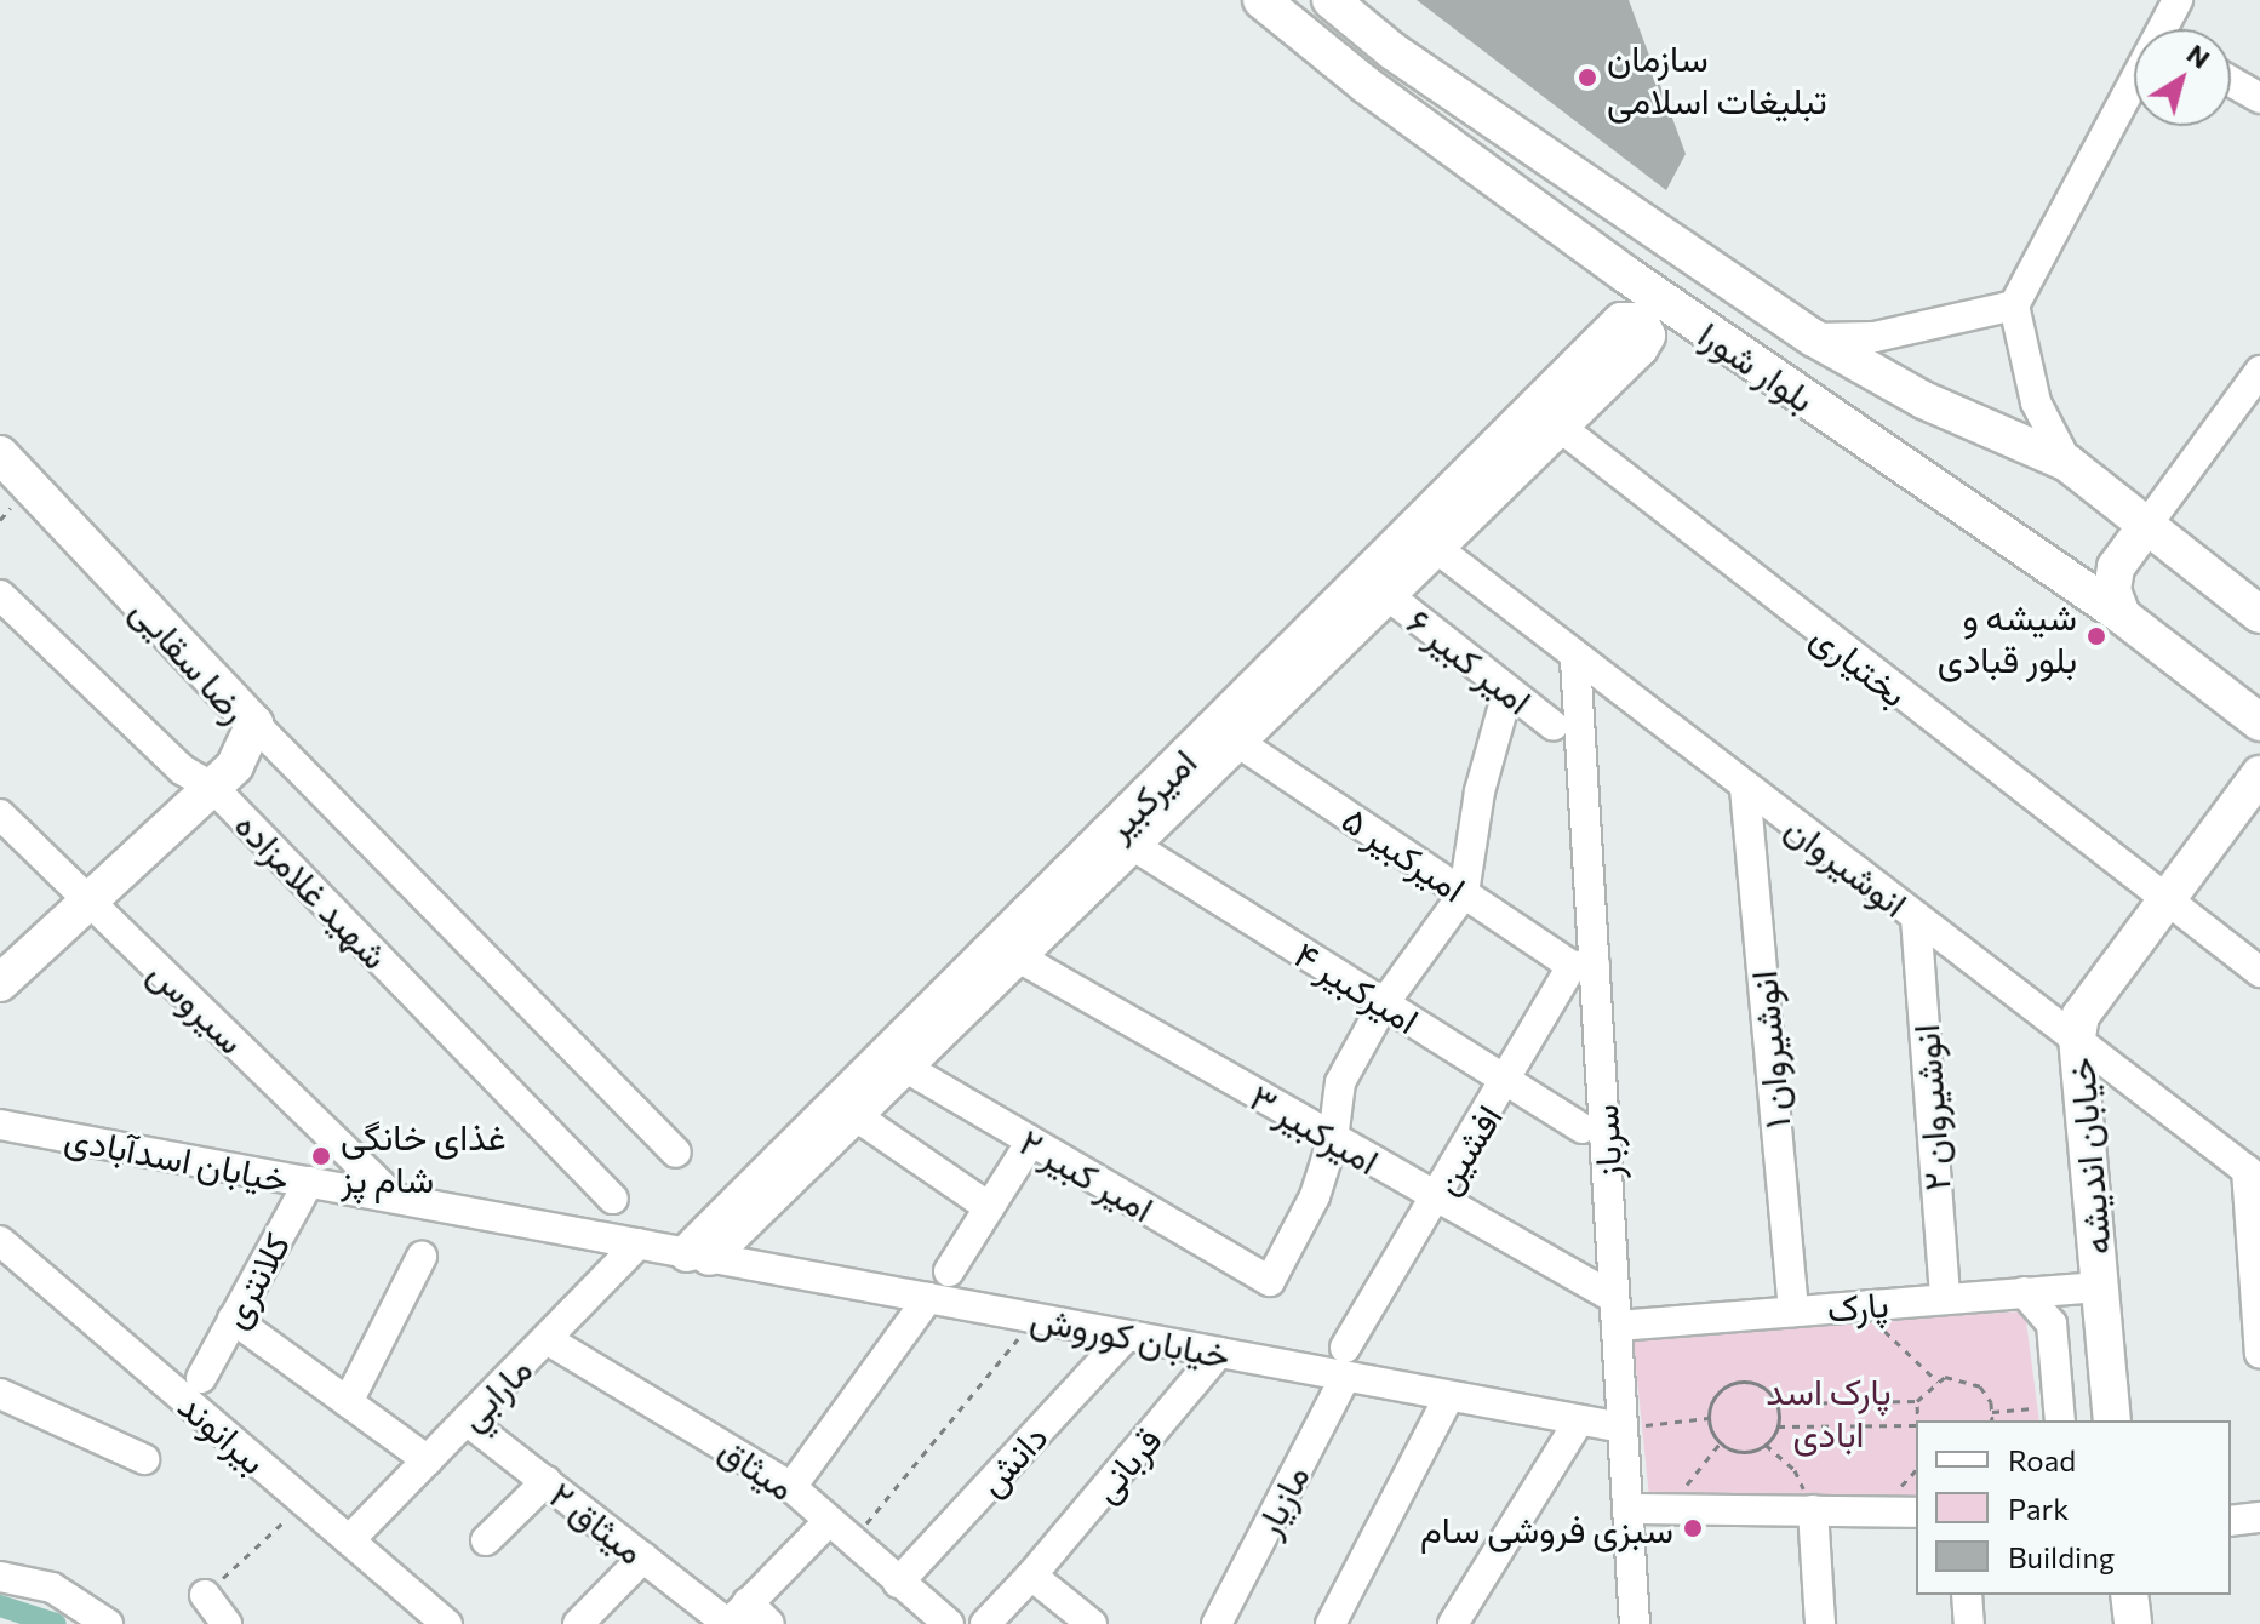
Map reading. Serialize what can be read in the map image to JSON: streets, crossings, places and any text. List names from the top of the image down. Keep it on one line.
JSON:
{"streets":{"main road":["بلوار شورا","رضا سقایی","امیرکبیر","خیابان اندیشه"],"street":["امیر کبیر ۶","بختیاری","امیرکبیر ۵","انوشیروان","شهید غلامزاده","امیرکبیر ۴","سیروس","انوشیروان ۱","انوشیروان ۲","امیرکبیر ۳","سرباز","افشین","خیابان اسدآبادی","امیر کبیر ۲","کلانتری","پارک","خیابان کوروش","مارابي","بیرانوند","دانش","قربانی","میثاق","مازیار","میثاق ۲"]},"crossings":[["رضا سقایی","شهید غلامزاده"],["رضا سقایی","سیروس"],["امیر کبیر ۶","امیرکبیر"],["بختیاری","امیرکبیر"],["بختیاری","خیابان اندیشه"],["امیرکبیر","امیرکبیر ۵"],["امیرکبیر","انوشیروان"],["امیرکبیر","امیرکبیر ۴"],["امیرکبیر","امیرکبیر ۳"],["امیرکبیر","امیر کبیر ۲"],["امیرکبیر","خیابان کوروش"],["امیرکبیر ۵","سرباز"],["امیرکبیر ۵","افشین"],["انوشیروان","انوشیروان ۱"],["انوشیروان","انوشیروان ۲"],["انوشیروان","سرباز"],["انوشیروان","خیابان اندیشه"],["امیرکبیر ۴","افشین"],["سیروس","خیابان اسدآبادی"],["انوشیروان ۱","پارک"],["انوشیروان ۲","پارک"],["امیرکبیر ۳","سرباز"],["امیرکبیر ۳","افشین"],["امیرکبیر ۳","امیر کبیر ۲"],["امیرکبیر ۳","پارک"],["سرباز","افشین"],["سرباز","پارک"],["سرباز","خیابان کوروش"],["افشین","خیابان کوروش"],["افشین","مازیار"],["خیابان اندیشه","پارک"],["خیابان اسدآبادی","کلانتری"],["خیابان اسدآبادی","خیابان کوروش"],["خیابان اسدآبادی","مارابي"],["خیابان کوروش","مارابي"],["خیابان کوروش","دانش"],["خیابان کوروش","قربانی"],["خیابان کوروش","مازیار"],["مارابي","بیرانوند"],["مارابي","میثاق"],["مارابي","میثاق ۲"],["دانش","میثاق"]],"parks":["پارک اسد ابادی"],"places":["سازمان تبلیغات اسلامی","شیشه و بلور قبادی","غذای خانگی شام پز","سبزی فروشی سام"],"legend":["Road","Park","Building"],"north":"top right"}
